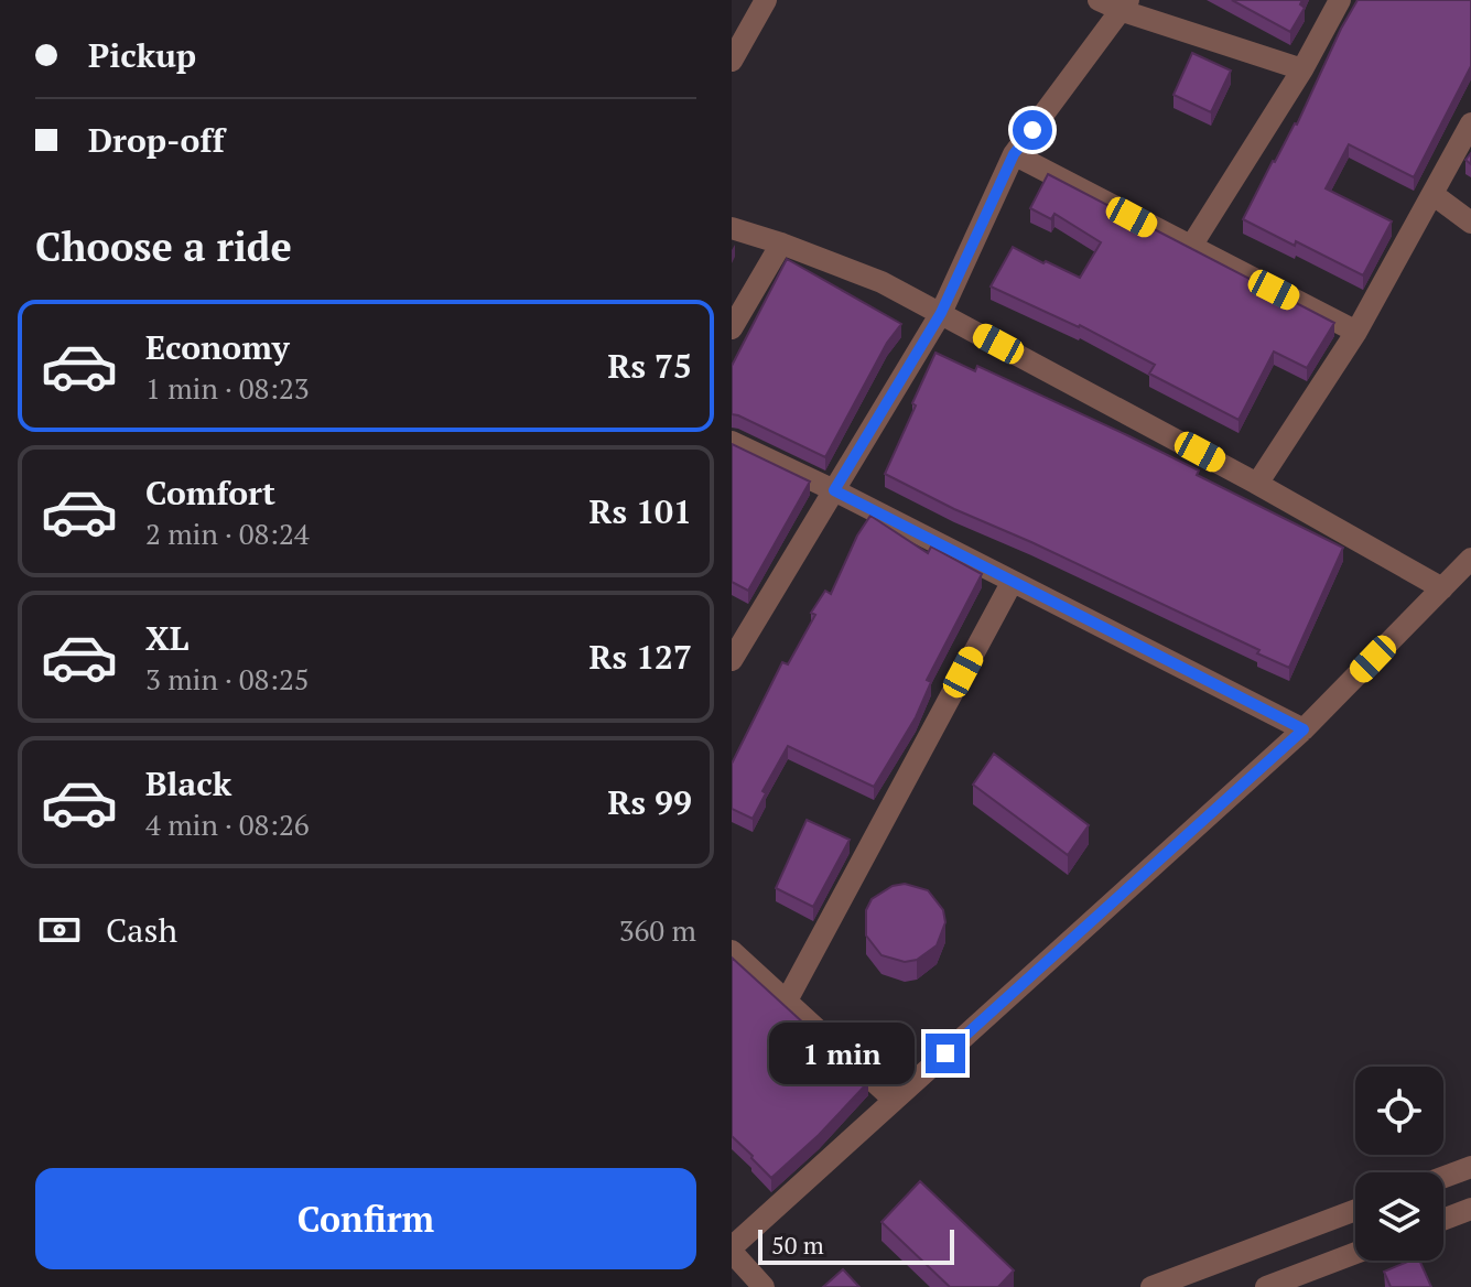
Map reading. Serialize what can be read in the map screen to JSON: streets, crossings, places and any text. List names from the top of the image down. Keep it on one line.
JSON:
{"scale_bar":"50 m","page":{"banner":["Pickup","Drop-off"],"heading":"Choose a ride","list":[{"name":"Economy","note":"1 min · 08:23","value":"Rs 75"},{"name":"Comfort","note":"2 min · 08:24","value":"Rs 101"},{"name":"XL","note":"3 min · 08:25","value":"Rs 127"},{"name":"Black","note":"4 min · 08:26","value":"Rs 99"}],"pay":["Cash","360 m"],"bubble":"1 min","buttons":"Confirm","scale":"50 m"}}
